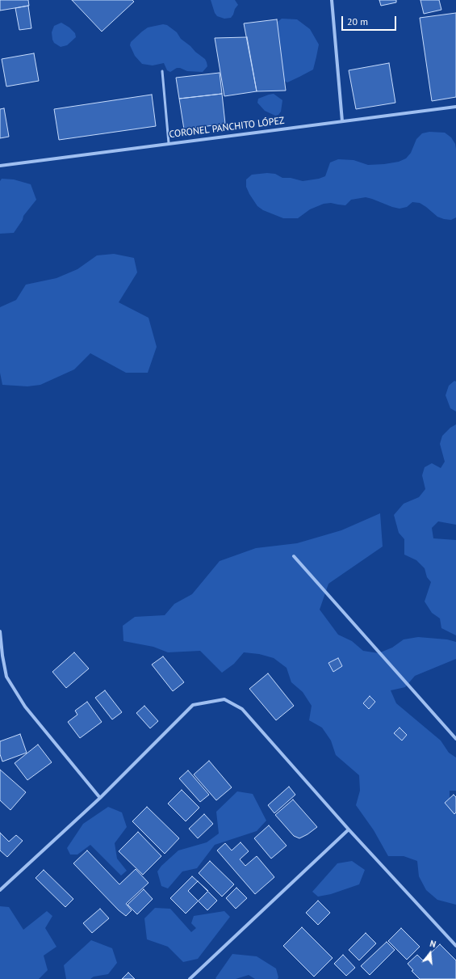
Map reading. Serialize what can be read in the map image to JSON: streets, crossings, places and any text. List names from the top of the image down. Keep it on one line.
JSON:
{"streets":{"street":["CORONEL PANCHITO LÓPEZ"]},"scale_bar":"20 m","north":"top"}
